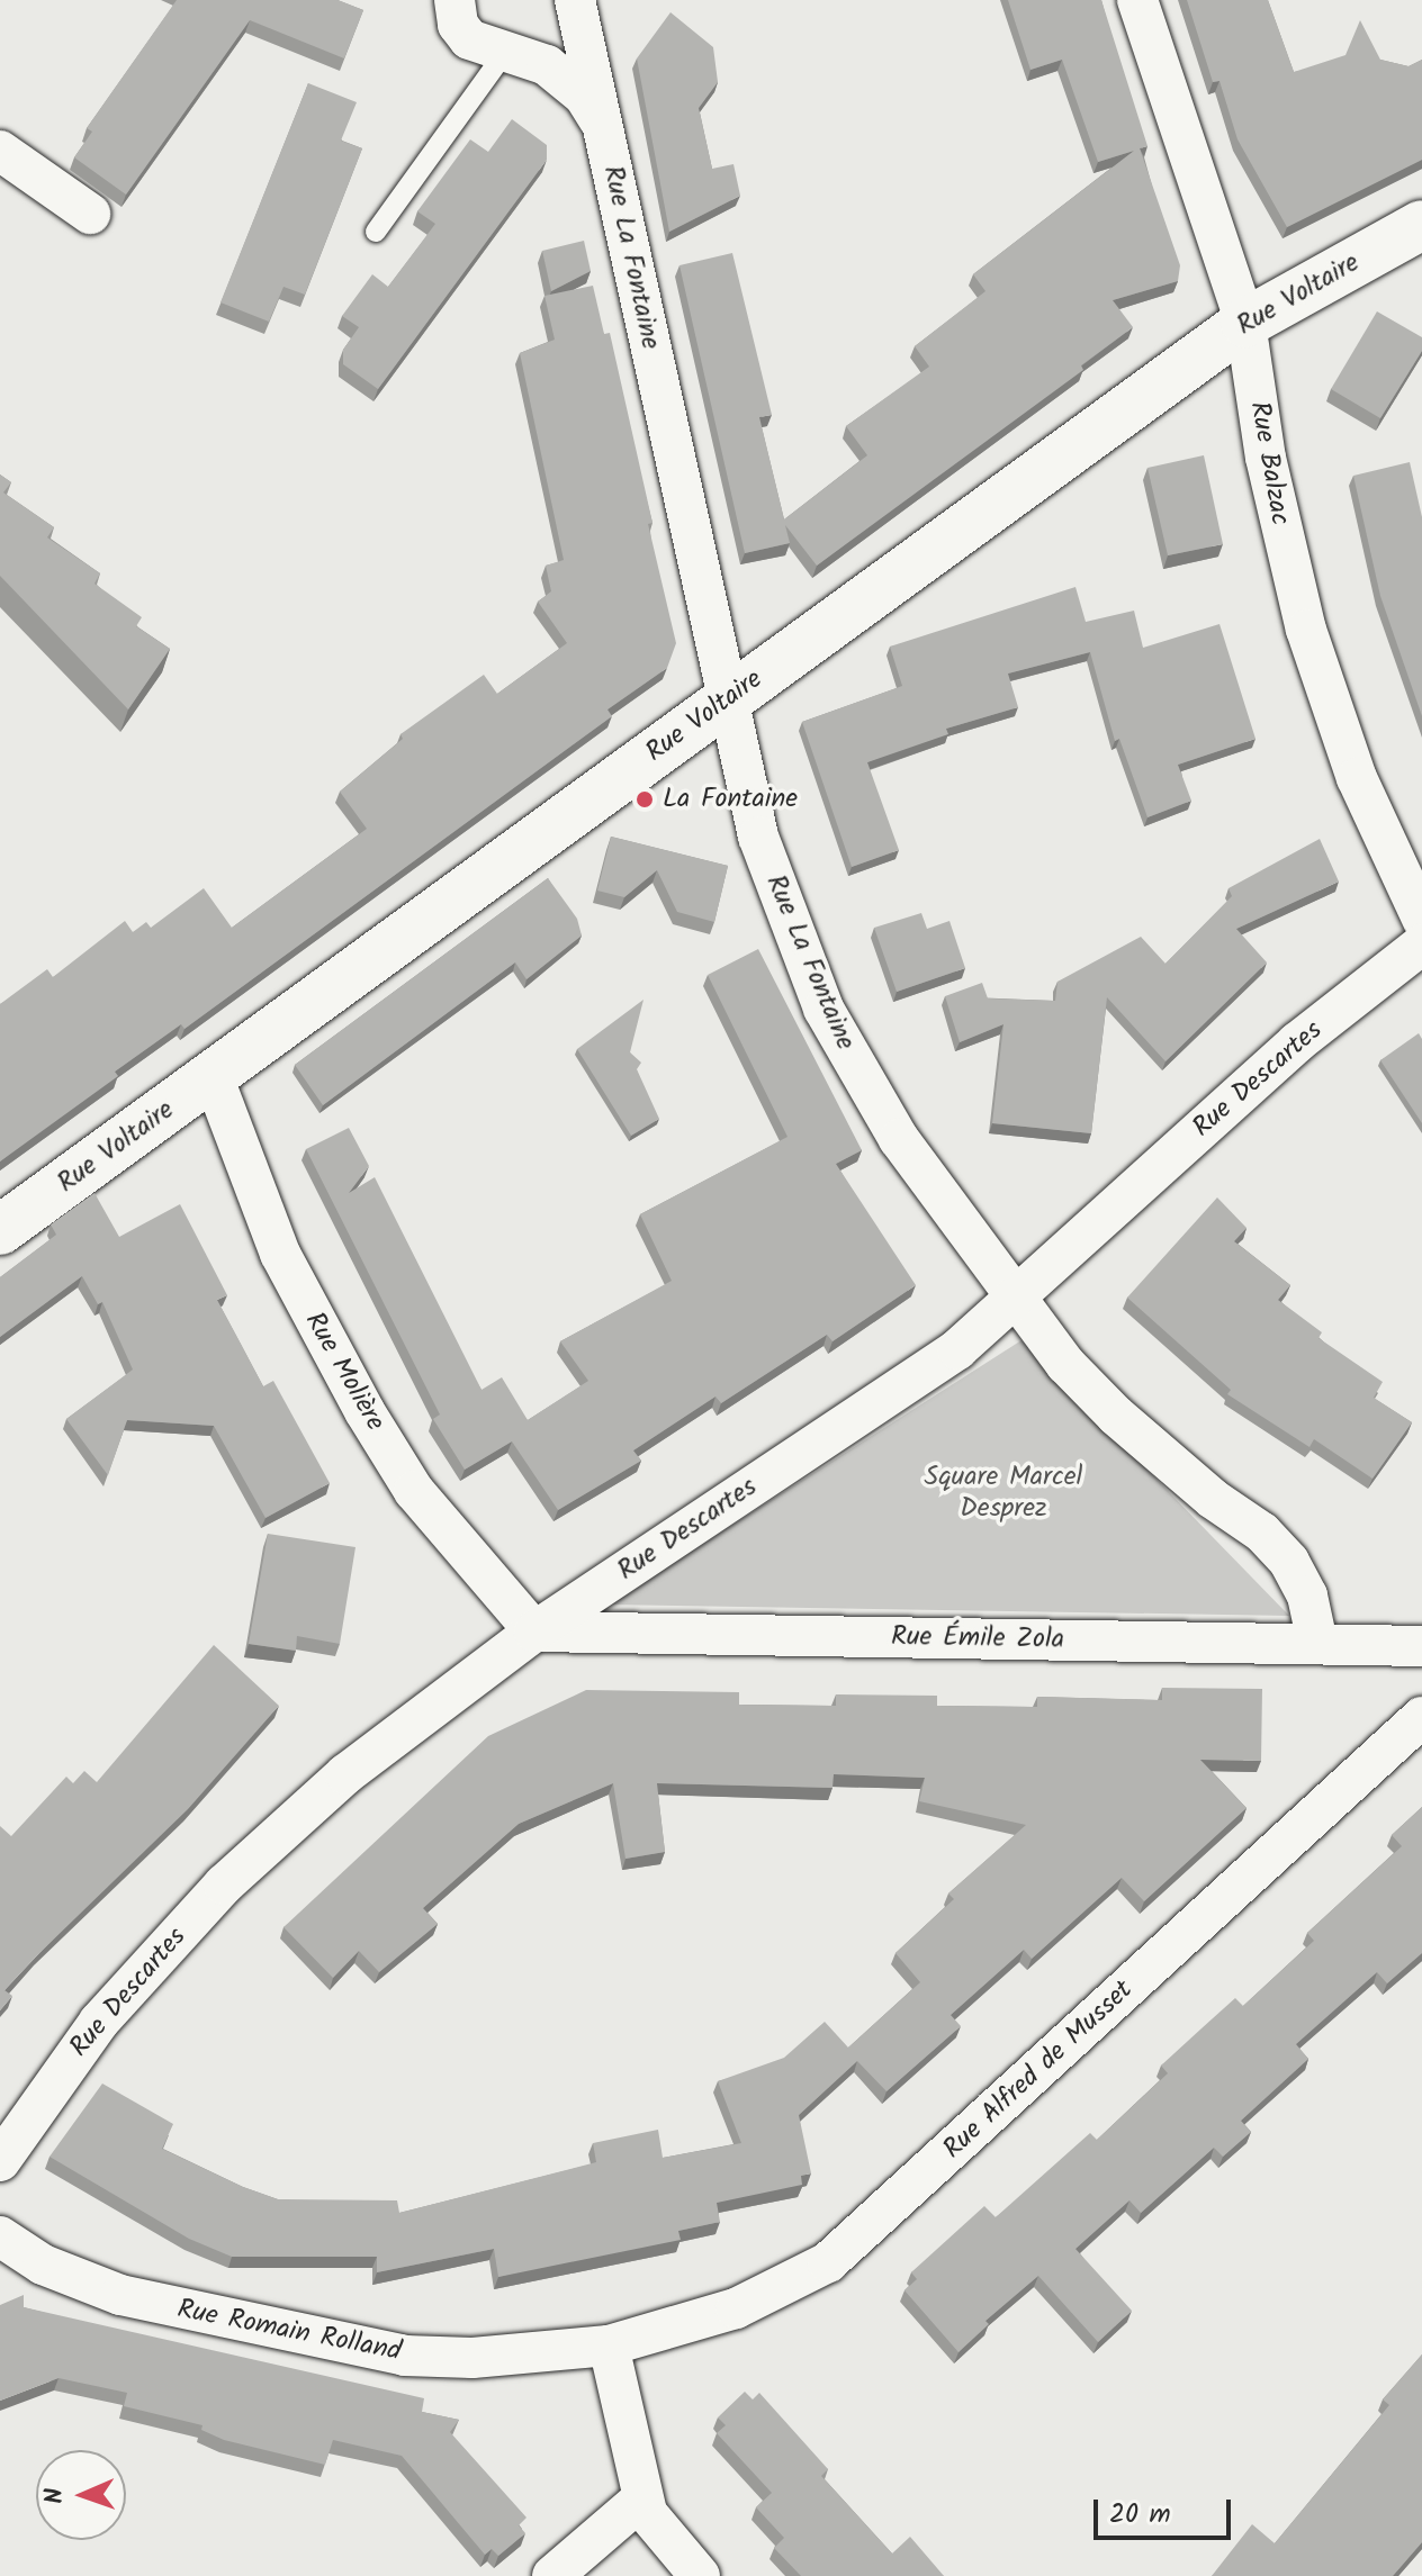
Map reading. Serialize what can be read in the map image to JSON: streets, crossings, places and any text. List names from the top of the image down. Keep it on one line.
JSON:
{"streets":{"street":["Rue La Fontaine","Rue Voltaire","Rue Balzac","Rue Descartes","Rue Molière","Rue Émile Zola","Rue Alfred de Musset","Rue Romain Rolland"]},"crossings":[["Rue La Fontaine","Rue Voltaire"],["Rue La Fontaine","Rue Descartes"],["Rue La Fontaine","Rue Émile Zola"],["Rue Voltaire","Rue Balzac"],["Rue Voltaire","Rue Molière"],["Rue Descartes","Rue Molière"],["Rue Descartes","Rue Émile Zola"],["Rue Molière","Rue Émile Zola"],["Rue Alfred de Musset","Rue Romain Rolland"]],"parks":["Square Marcel Desprez"],"places":["La Fontaine"],"scale_bar":"20 m","north":"left"}
